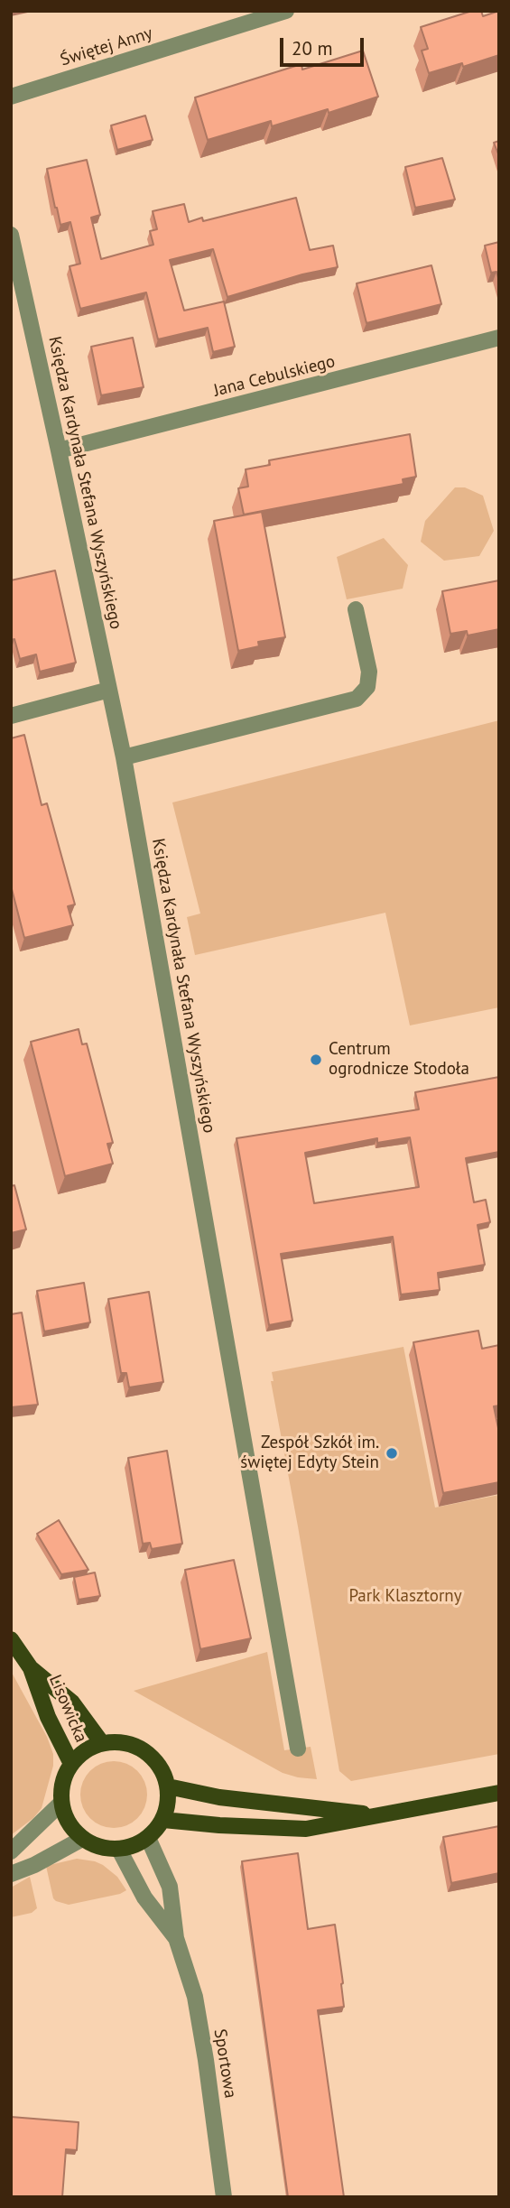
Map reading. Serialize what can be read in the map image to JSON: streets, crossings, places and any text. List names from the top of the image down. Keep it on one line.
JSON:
{"streets":{"main road":["Lisowicka"],"street":["Świętej Anny","Jana Cebulskiego","Księdza Kardynała Stefana Wyszyńskiego","Sportowa"]},"crossings":[["Jana Cebulskiego","Księdza Kardynała Stefana Wyszyńskiego"],["Lisowicka","Sportowa"]],"parks":["Park Klasztorny"],"places":["Centrum ogrodnicze Stodoła","Zespół Szkół im. świętej Edyty Stein"],"scale_bar":"20 m"}
